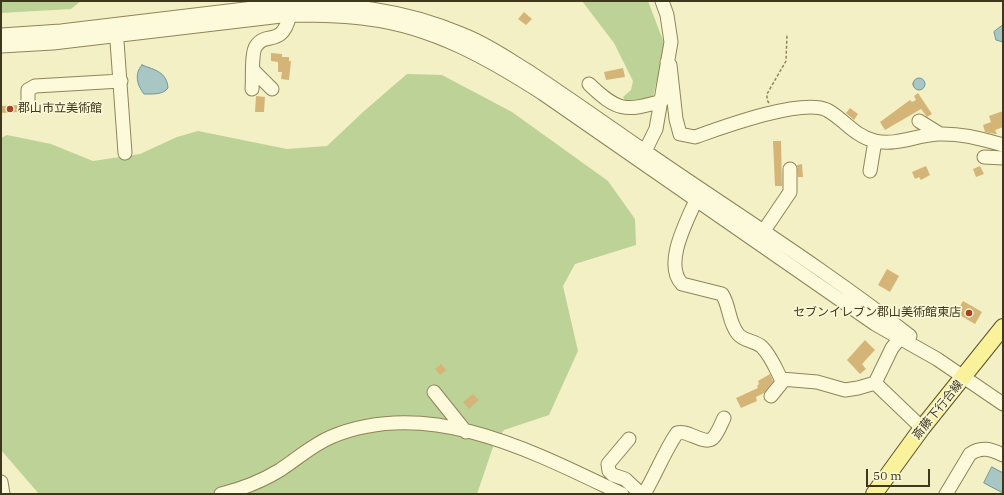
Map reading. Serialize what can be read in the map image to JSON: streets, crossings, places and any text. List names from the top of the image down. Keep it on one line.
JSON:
{"streets":{"main road":["斎藤下行合線"]},"places":["郡山市立美術館","セブンイレブン郡山美術館東店"],"scale_bar":"50 m"}
